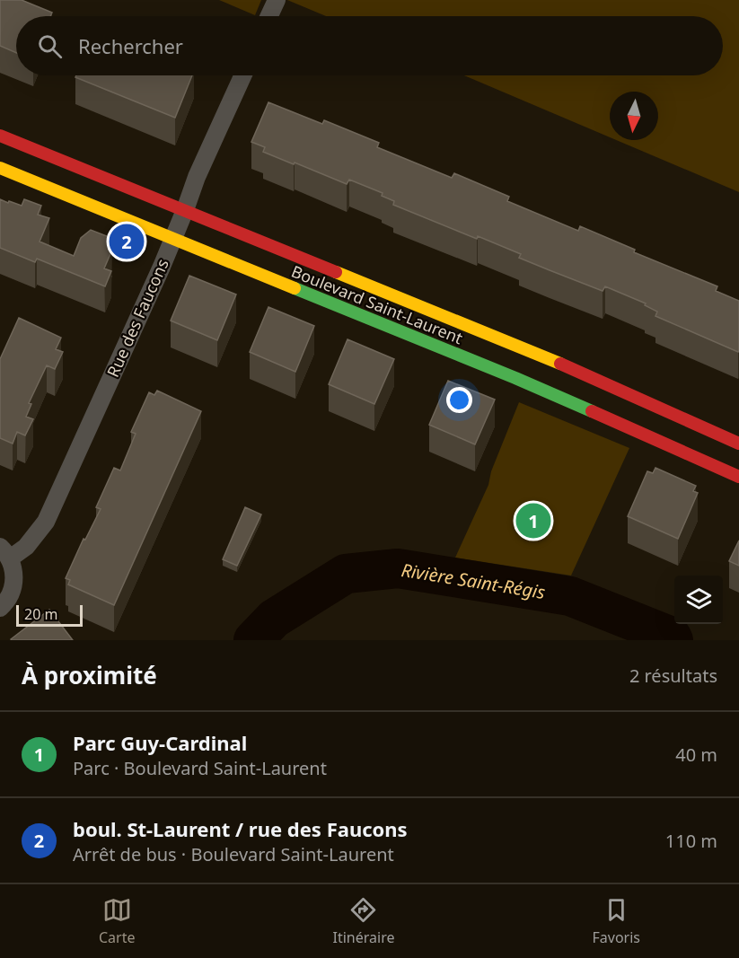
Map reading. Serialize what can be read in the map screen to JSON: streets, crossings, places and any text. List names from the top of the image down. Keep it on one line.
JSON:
{"streets":{"street":["Boulevard Saint-Laurent","Rue des Faucons"]},"crossings":[["Boulevard Saint-Laurent","Rue des Faucons"]],"water":["Rivière Saint-Régis"],"scale_bar":"20 m","north":"bottom","page":{"search":"Rechercher","pins":["2","1"],"scale":"20 m","heading":["À proximité","2 résultats"],"list":[{"mark":"1","name":"Parc Guy-Cardinal","note":"Parc · Boulevard Saint-Laurent","value":"40 m"},{"mark":"2","name":"boul. St-Laurent / rue des Faucons","note":"Arrêt de bus · Boulevard Saint-Laurent","value":"110 m"}],"nav":["Carte","Itinéraire","Favoris"]}}
